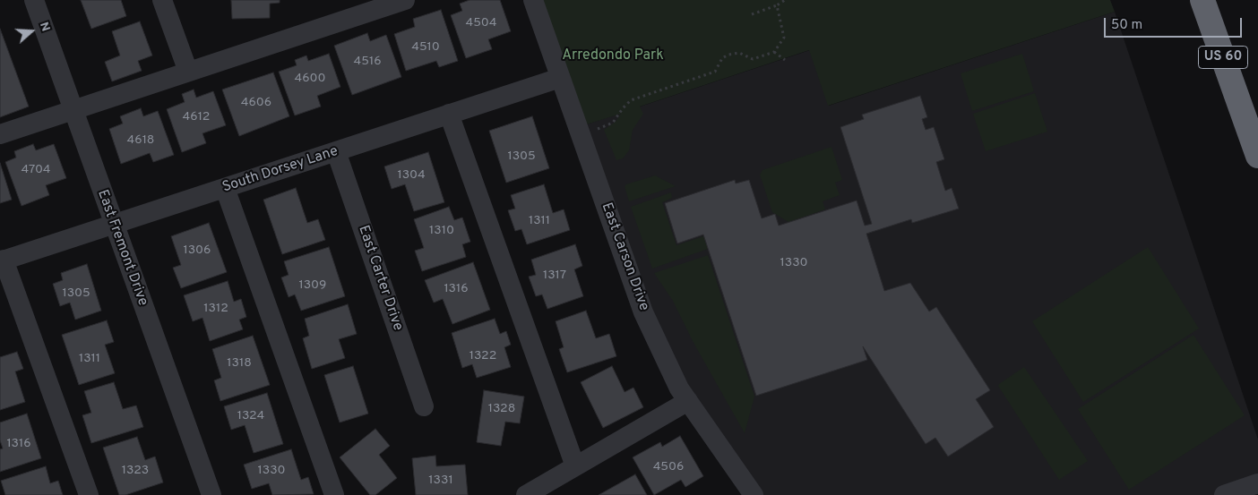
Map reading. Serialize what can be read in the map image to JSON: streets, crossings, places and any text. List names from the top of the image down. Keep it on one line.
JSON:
{"streets":{"highway":["US 60"],"street":["South Dorsey Lane","East Fremont Drive","East Carson Drive","East Carter Drive"]},"crossings":[["South Dorsey Lane","East Fremont Drive"],["South Dorsey Lane","East Carson Drive"],["South Dorsey Lane","East Carter Drive"]],"parks":["Arredondo Park"],"house_numbers":["4504","4510","4516","4600","4606","4612","4618","1305","4704","1304","1311","1310","1306","1330","1317","1309","1316","1305","1312","1322","1311","1318","1328","1324","1316","4506","1323","1330","1331"],"scale_bar":"50 m","north":"right"}
